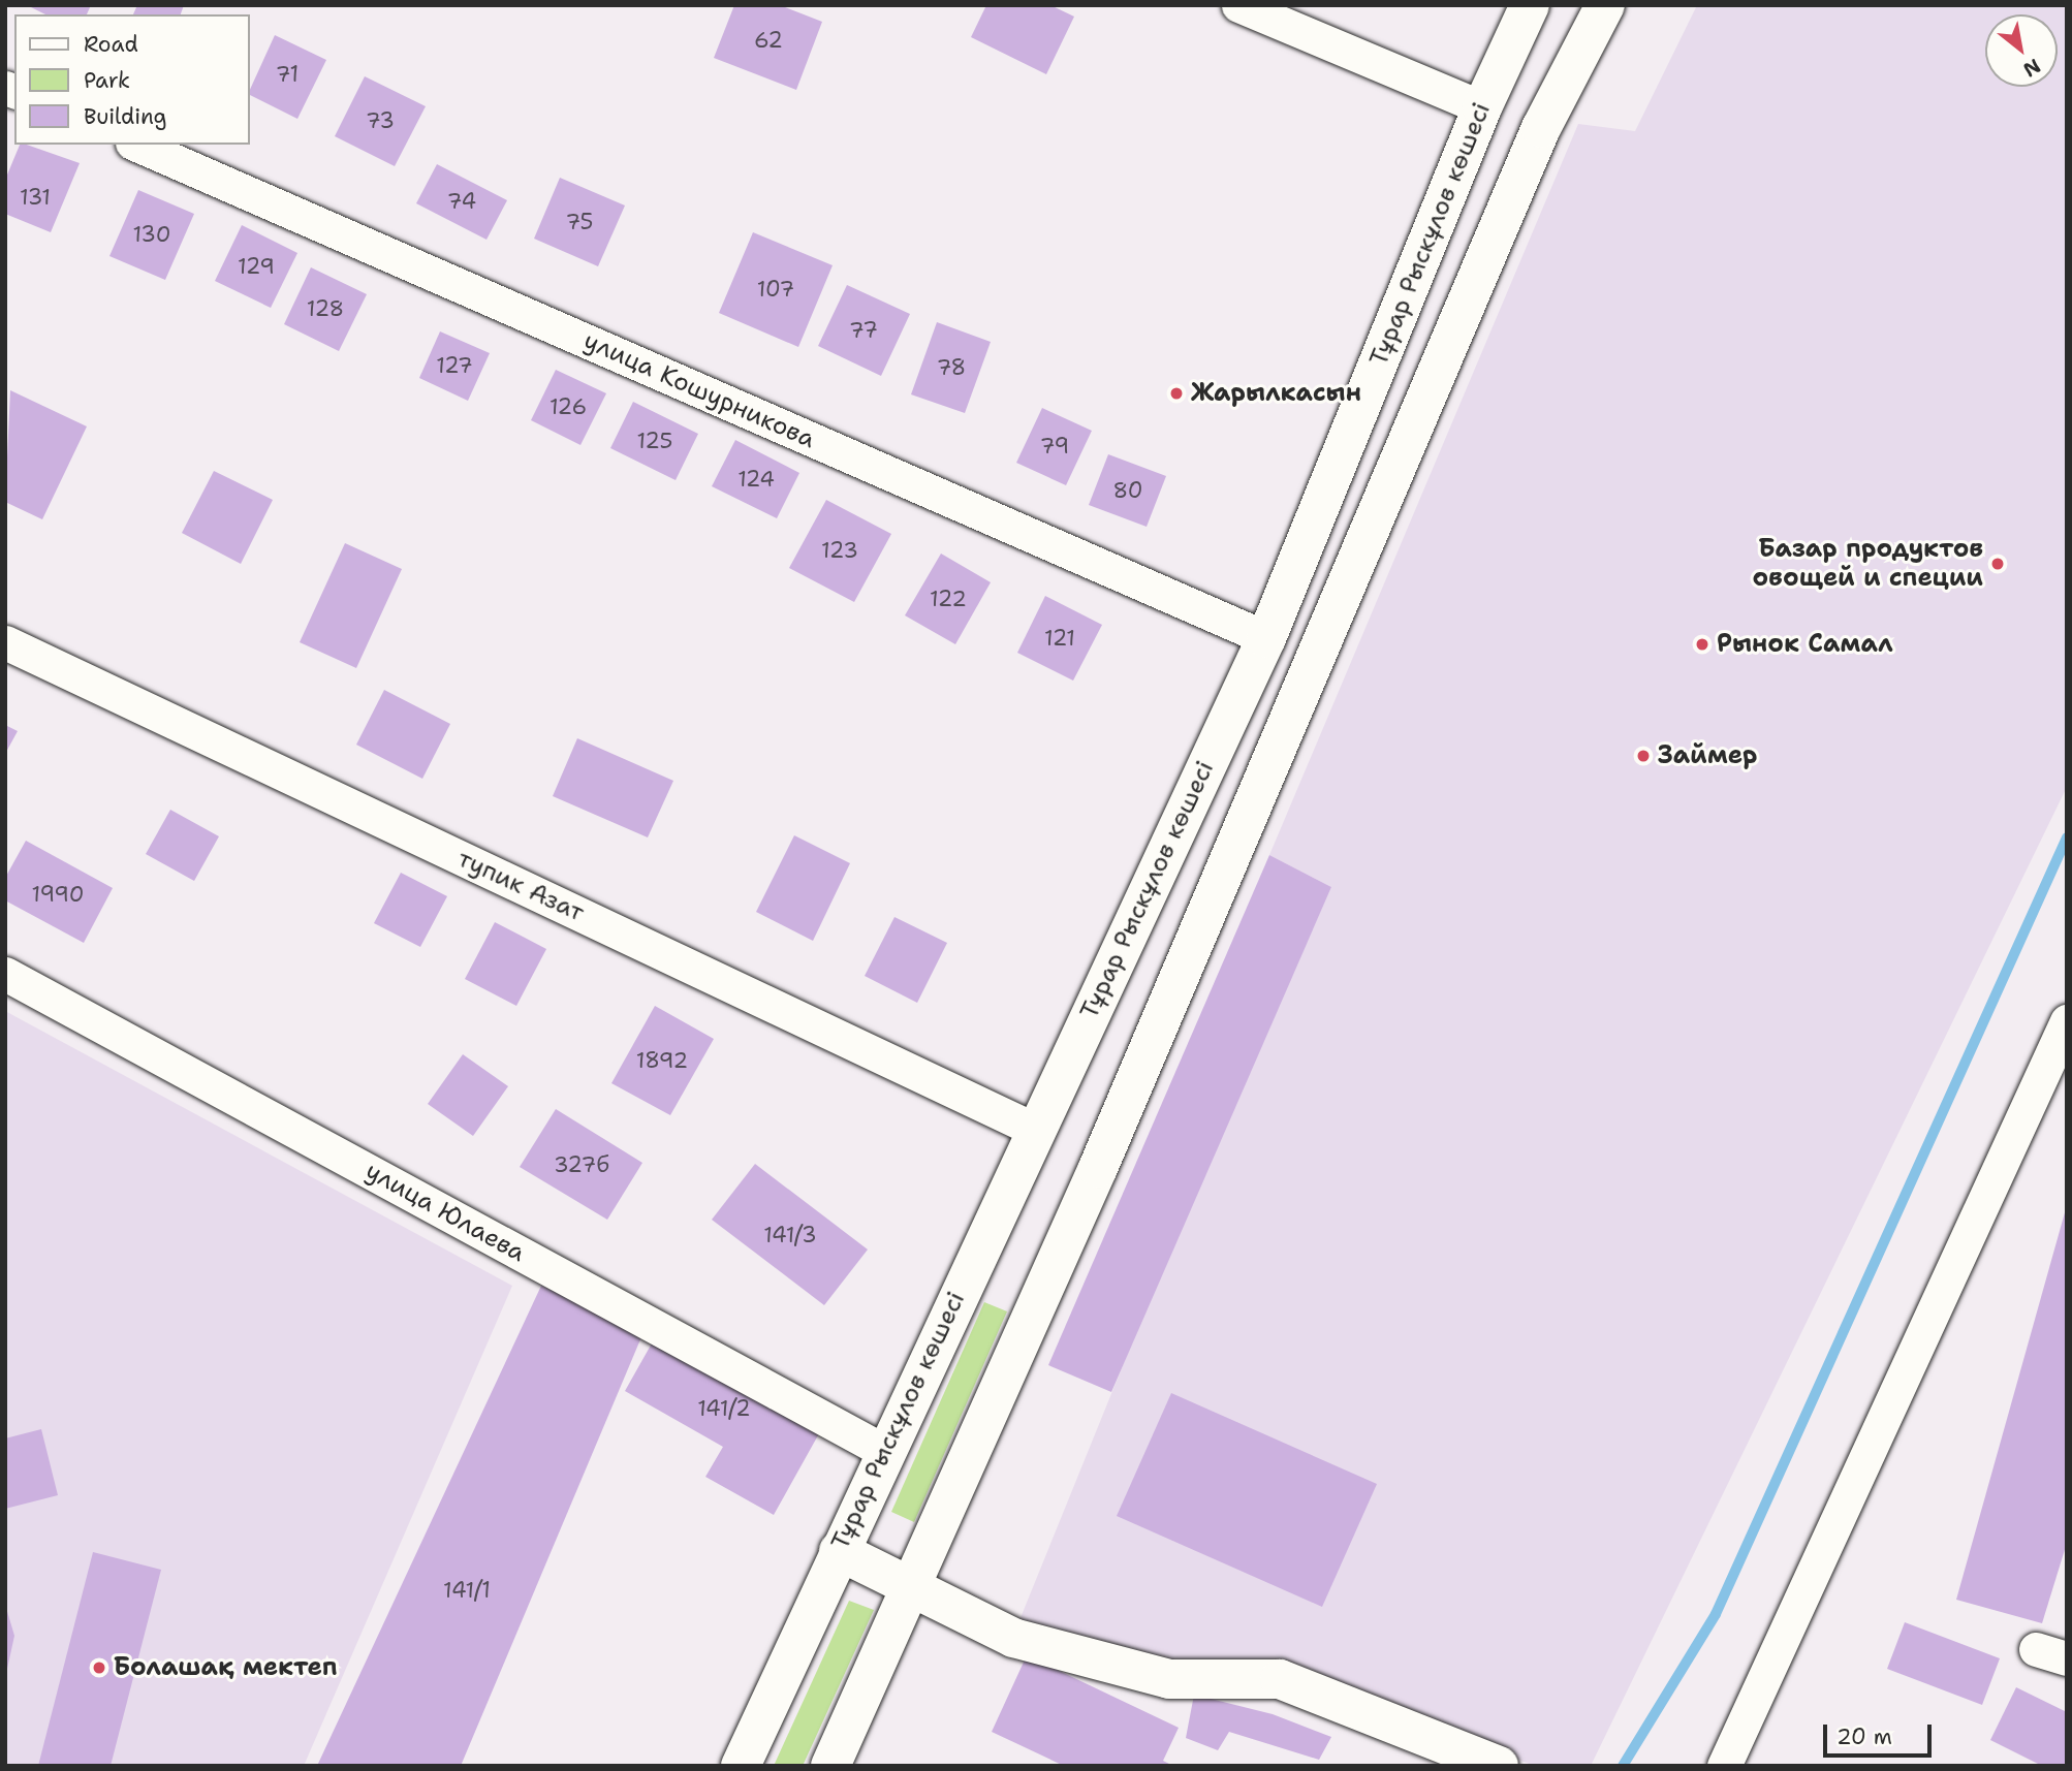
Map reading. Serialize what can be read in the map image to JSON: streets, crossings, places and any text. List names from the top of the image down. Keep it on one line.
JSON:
{"streets":{"main road":["Тұрар Рыскұлов көшесі"],"street":["улица Кошурникова","тупик Азат","улица Юлаева"]},"crossings":[["Тұрар Рыскұлов көшесі","улица Кошурникова"],["Тұрар Рыскұлов көшесі","тупик Азат"],["Тұрар Рыскұлов көшесі","улица Юлаева"]],"places":["Жарылкасын","Базар продуктов овощей и специи","Рынок Самал","Займер","Болашақ мектеп"],"house_numbers":["62","71","73","131","74","75","130","129","107","128","77","127","78","126","125","79","124","80","123","122","121","1990","1892","327б","141/3","141/2","141/1"],"legend":["Road","Park","Building"],"scale_bar":"20 m","north":"bottom right"}
